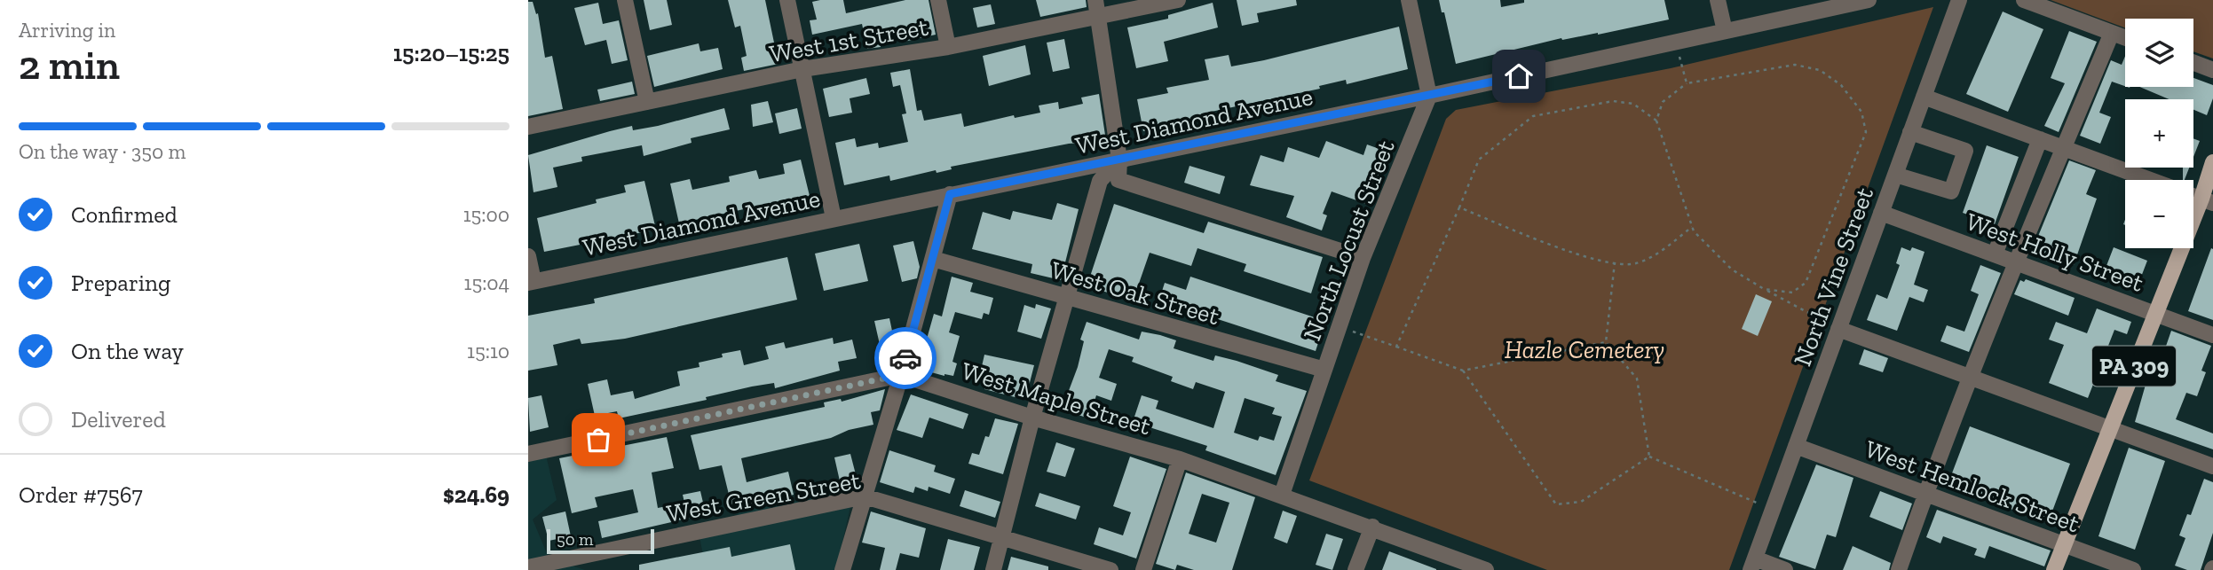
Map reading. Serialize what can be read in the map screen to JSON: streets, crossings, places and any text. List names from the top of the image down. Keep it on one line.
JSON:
{"streets":{"main road":["PA 309"],"street":["West 1st Street","West Diamond Avenue","North Locust Street","West Holly Street","North Vine Street","West Oak Street","West Maple Street","West Hemlock Street","West Green Street"]},"crossings":[["West Diamond Avenue","North Locust Street"],["North Locust Street","West Oak Street"],["North Locust Street","West Maple Street"],["West Holly Street","North Vine Street"],["West Holly Street","PA 309"],["North Vine Street","West Hemlock Street"],["PA 309","West Hemlock Street"]],"parks":["Hazle Cemetery"],"scale_bar":"50 m","page":{"heading":["2 min","Arriving in","15:20–15:25"],"panel":["Order #7567","$24.69"],"map_buttons":["+","−"],"bar":"On the way · 350 m","list":[["Confirmed","15:00"],["Preparing","15:04"],["On the way","15:10"],"Delivered"],"scale":"50 m"}}
